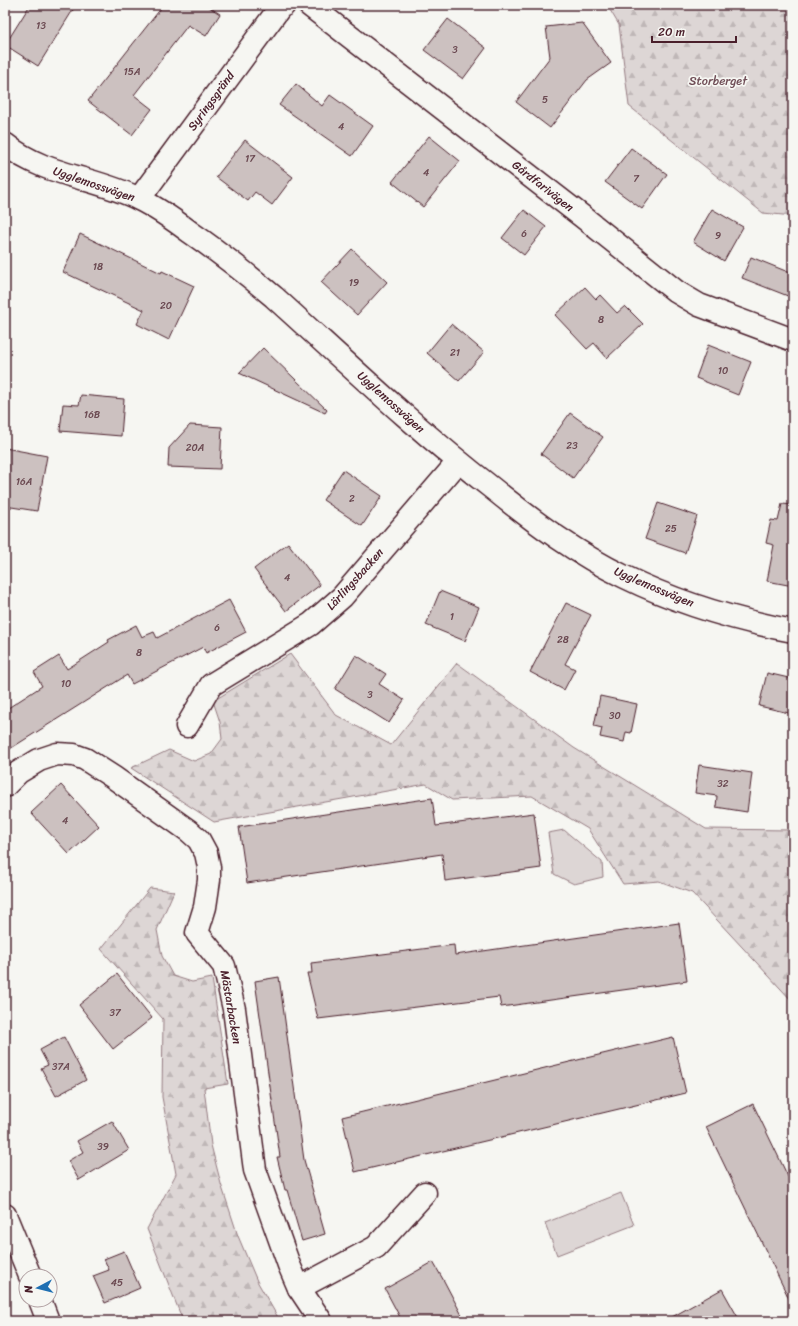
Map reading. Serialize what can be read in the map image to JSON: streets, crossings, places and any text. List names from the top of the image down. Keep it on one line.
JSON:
{"streets":{"street":["Syringsgränd","Ugglemossvägen","Gårdfarivägen","Lärlingsbacken","Mästarbacken"]},"crossings":[["Syringsgränd","Ugglemossvägen"],["Ugglemossvägen","Lärlingsbacken"]],"parks":["Storberget"],"house_numbers":["13","3","15A","5","4","17","4","7","6","9","18","19","20","8","21","10","16B","23","20A","16A","2","25","4","1","6","28","8","10","3","30","32","4","37","37A","39","45"],"scale_bar":"20 m","north":"left"}
